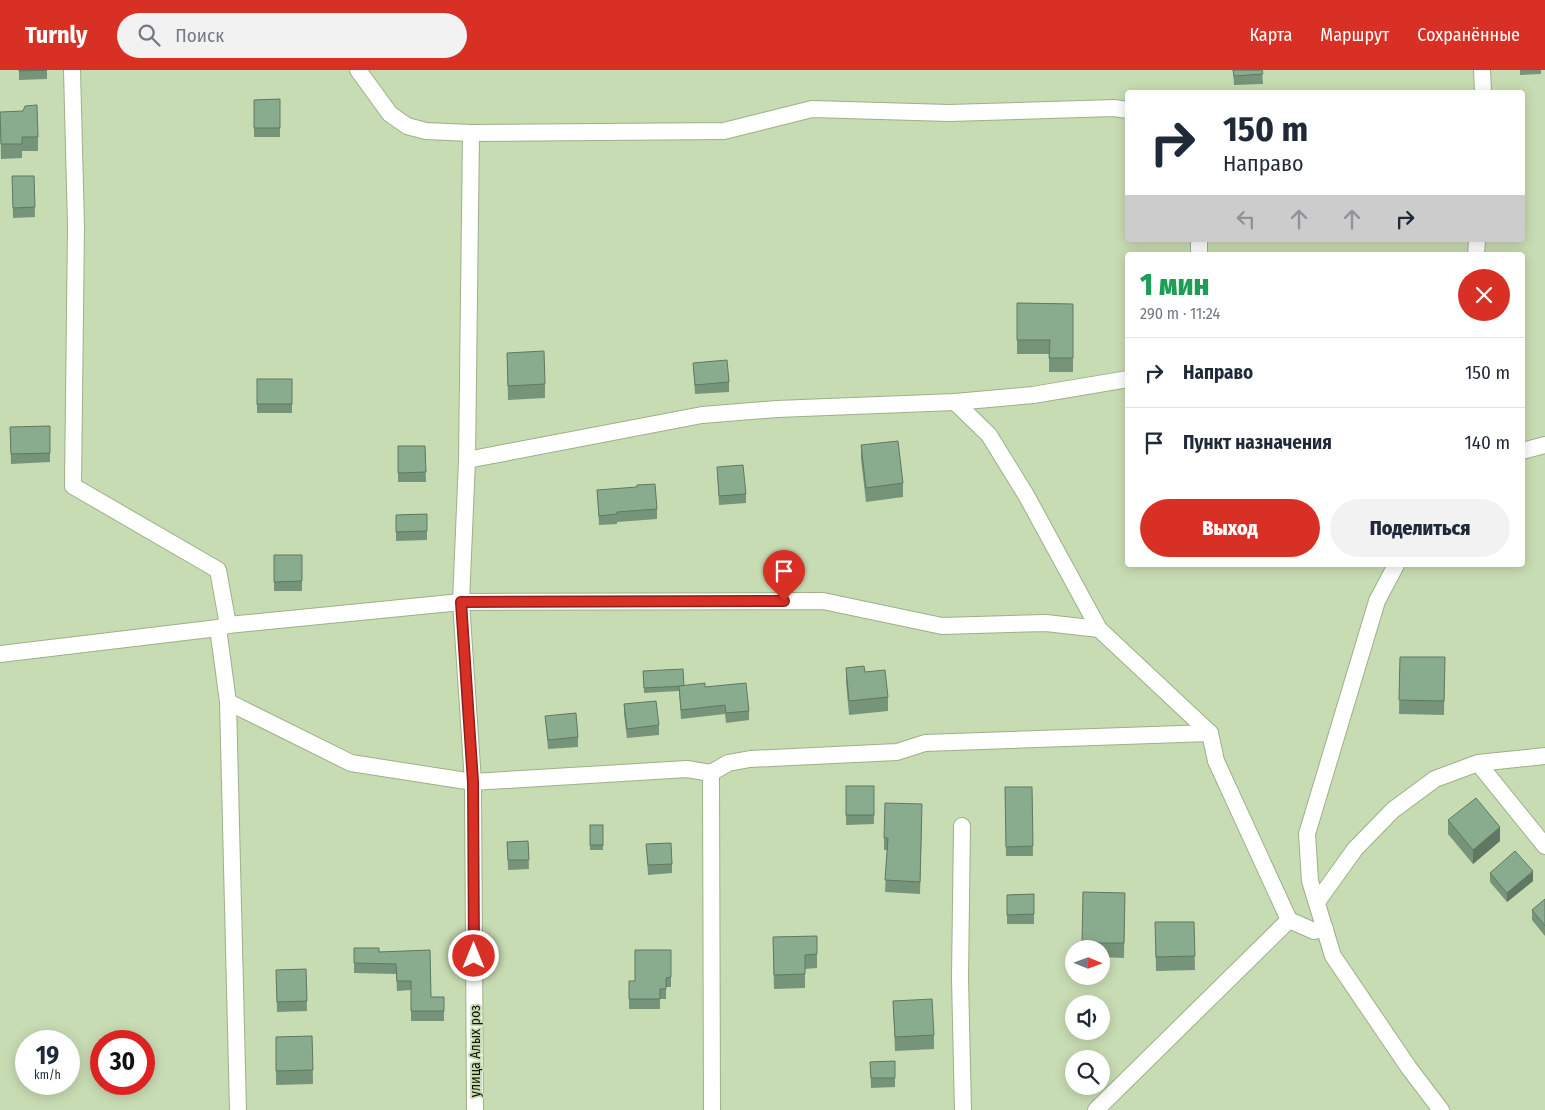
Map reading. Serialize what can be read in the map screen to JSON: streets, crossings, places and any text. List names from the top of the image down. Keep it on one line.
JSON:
{"streets":{"street":["улица Алых роз"]},"north":"right","page":{"header":"Turnly","search":"Поиск","nav":["Карта","Маршрут","Сохранённые"],"turn":["150 m","Направо"],"heading":["1 мин","290 m · 11:24"],"list":[{"name":"Направо","value":"150 m"},{"name":"Пункт назначения","value":"140 m"}],"buttons":["Выход","Поделиться"],"speed":"19 km/h","limit":"30"}}
